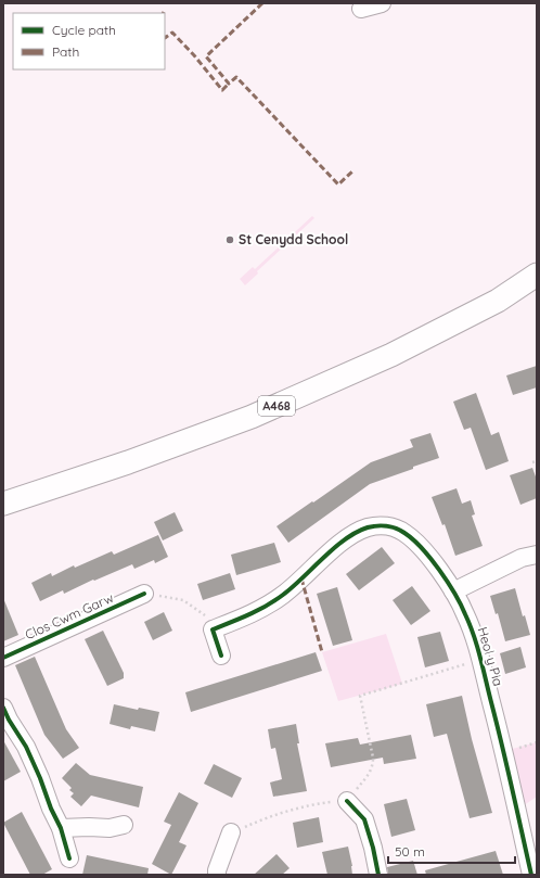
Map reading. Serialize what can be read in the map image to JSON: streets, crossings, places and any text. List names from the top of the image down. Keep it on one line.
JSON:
{"streets":{"main road":["A468"],"street":["Clos Cwm Garw","Heol y Pia"]},"places":["St Cenydd School"],"legend":["Cycle path","Path"],"scale_bar":"50 m"}
